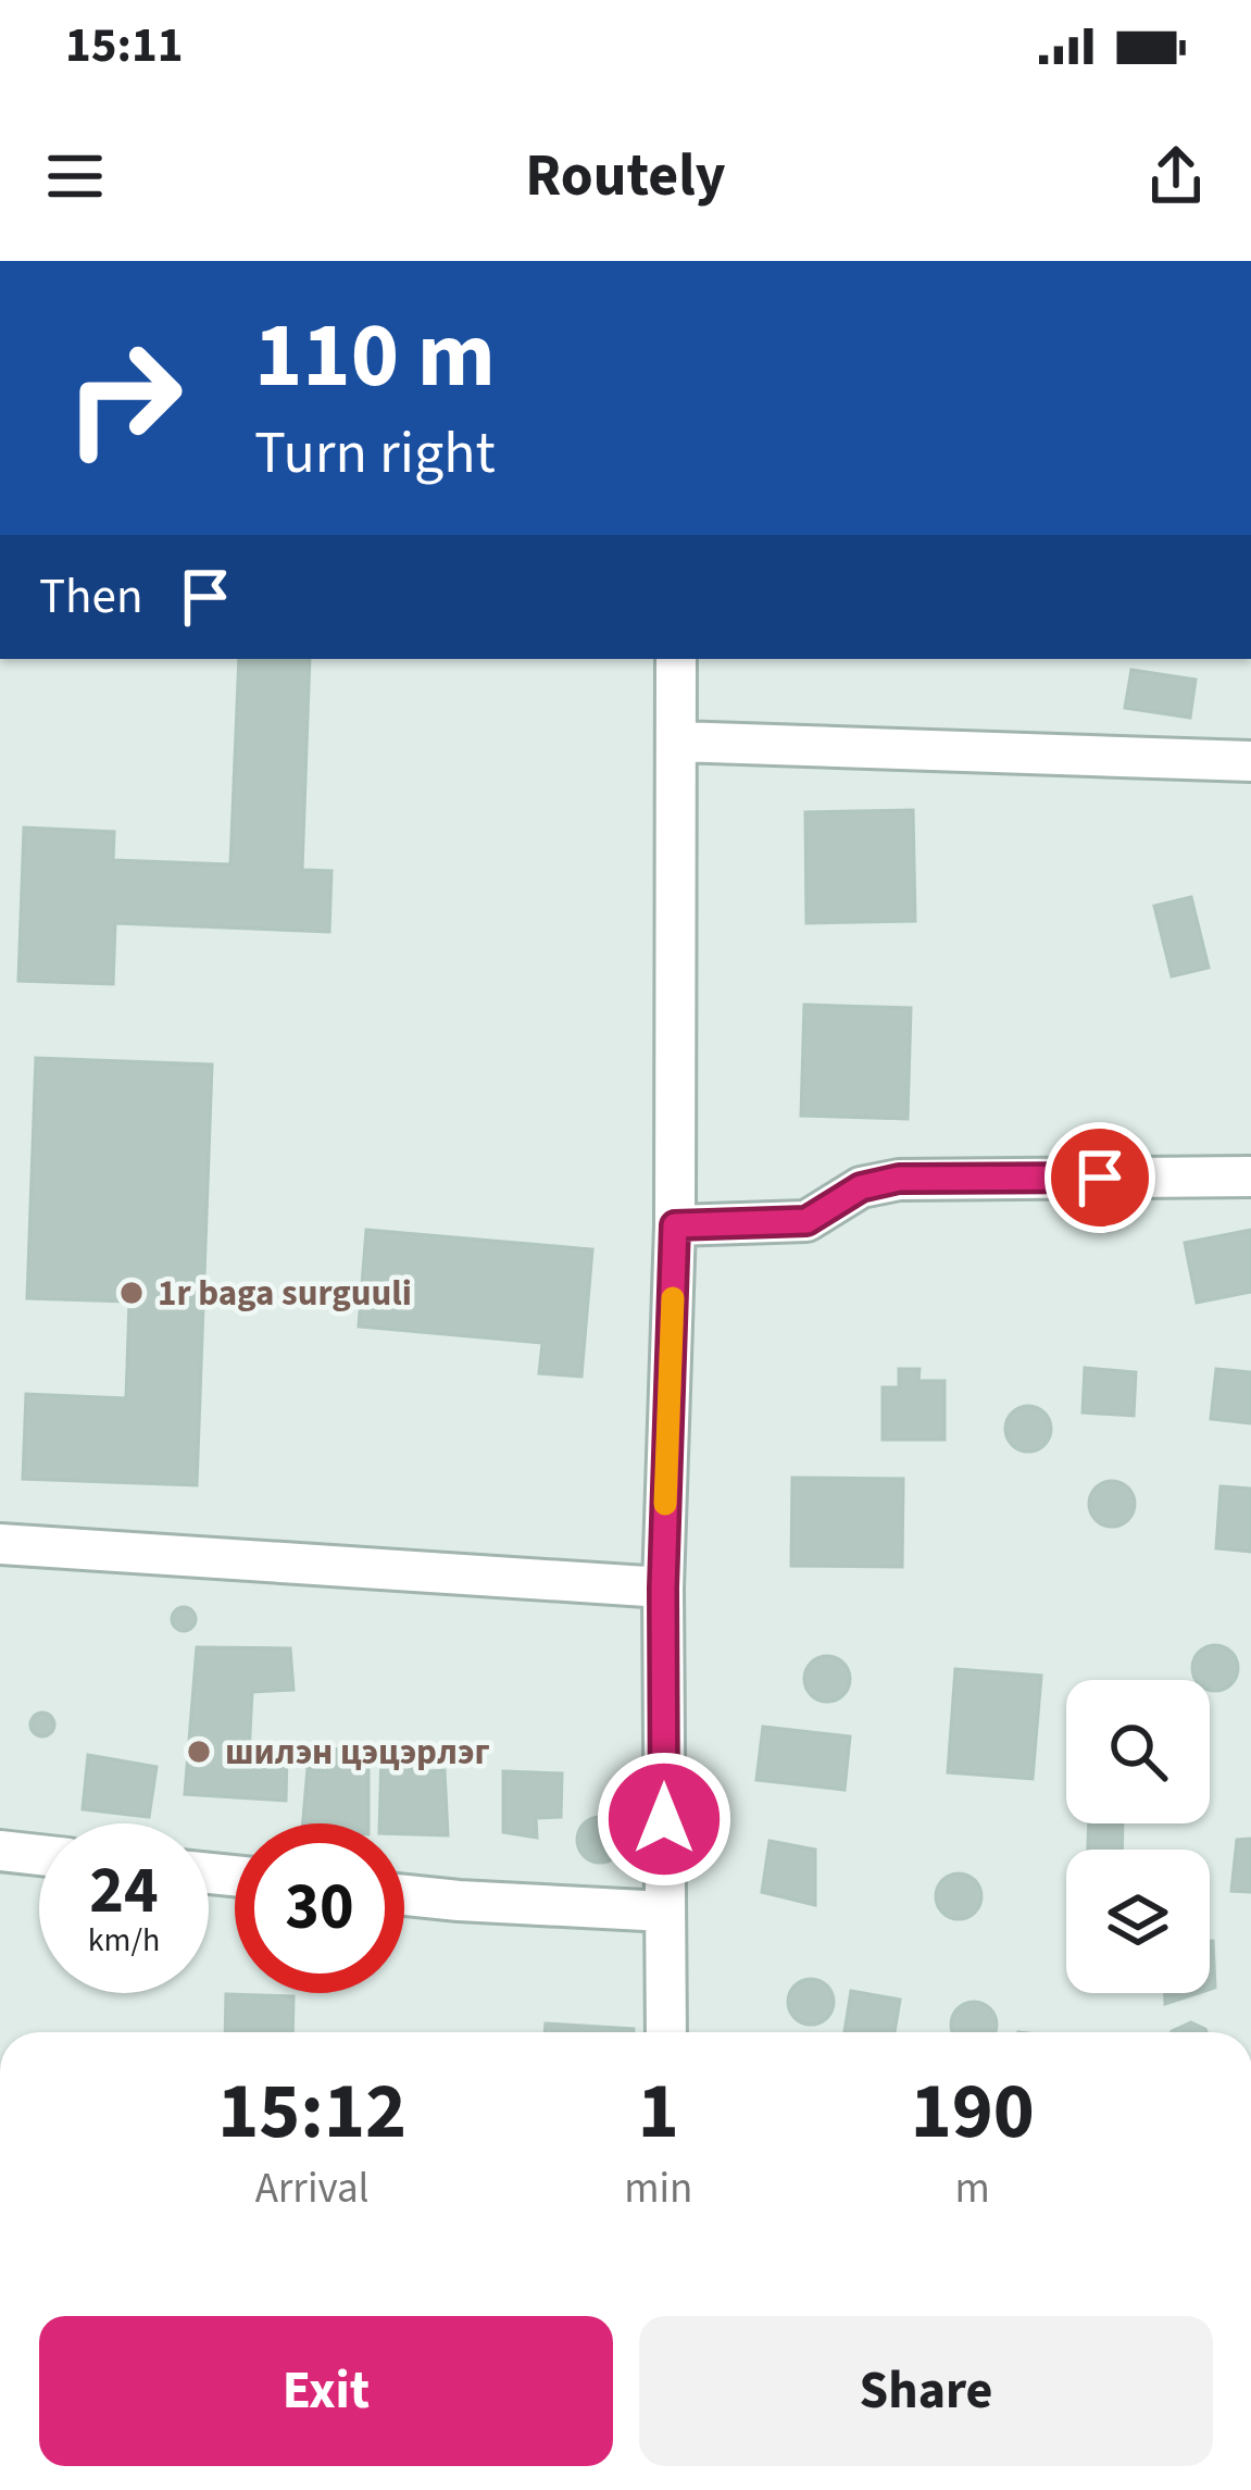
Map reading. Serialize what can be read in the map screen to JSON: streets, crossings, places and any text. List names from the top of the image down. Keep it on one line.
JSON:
{"places":["1r baga surguuli","шилэн цэцэрлэг"],"page":{"status":"15:11","header":"Routely","turn":["110 m","Turn right"],"then":"Then","speed":"24 km/h","limit":"30","eta":["15:12","Arrival","1","min","190","m"],"buttons":["Exit","Share"]}}
